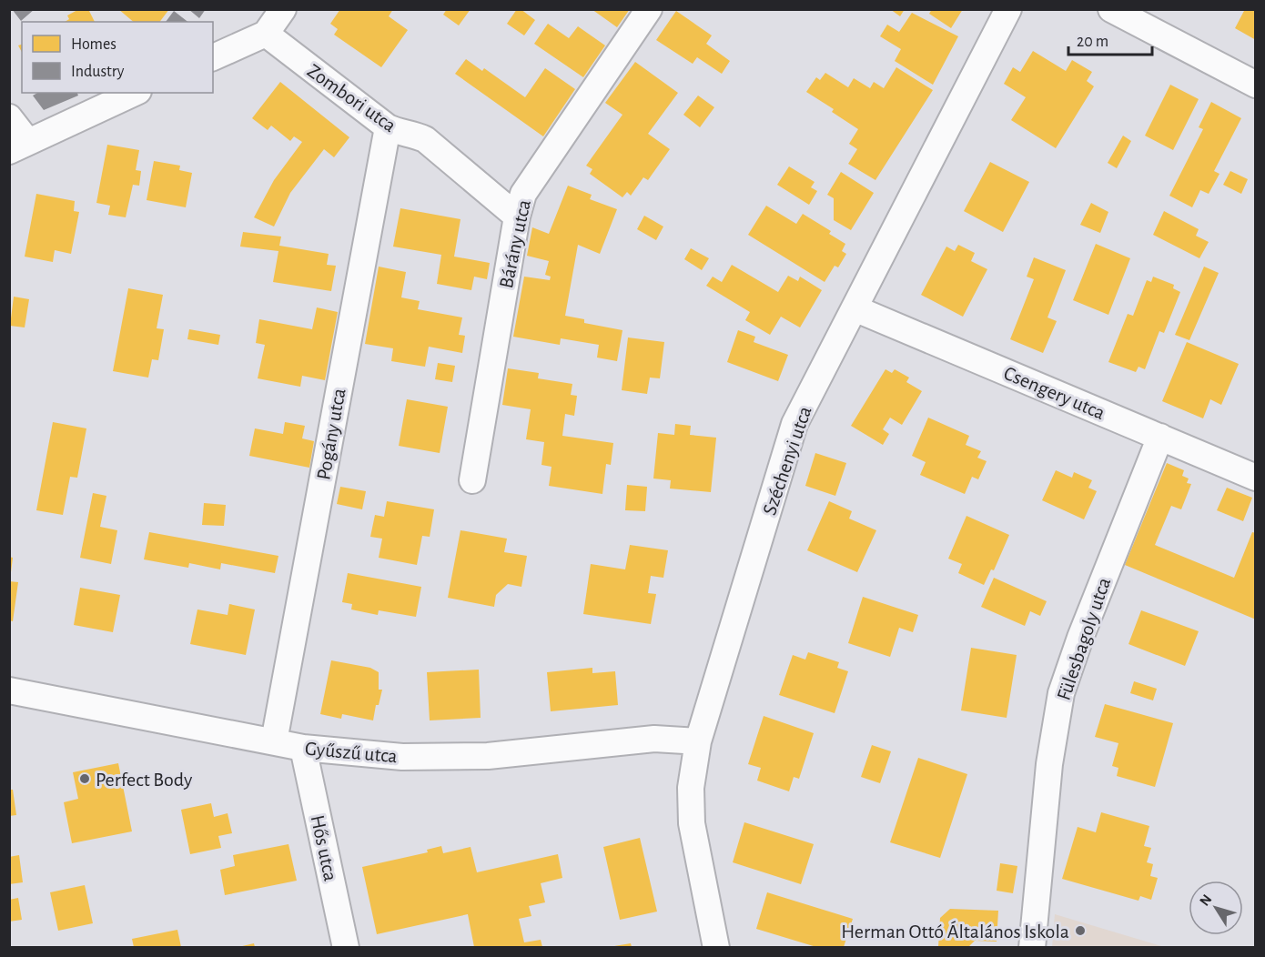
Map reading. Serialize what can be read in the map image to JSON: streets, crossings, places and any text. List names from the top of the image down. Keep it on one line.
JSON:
{"streets":{"street":["Zombori utca","Bárány utca","Csengery utca","Pogány utca","Széchenyi utca","Fülesbagoly utca","Gyűszű utca","Hős utca"]},"crossings":[["Zombori utca","Bárány utca"],["Zombori utca","Pogány utca"],["Csengery utca","Széchenyi utca"],["Csengery utca","Fülesbagoly utca"],["Pogány utca","Gyűszű utca"],["Széchenyi utca","Gyűszű utca"],["Gyűszű utca","Hős utca"]],"places":["Perfect Body","Herman Ottó Általános Iskola"],"legend":["Homes","Industry"],"scale_bar":"20 m","north":"top left"}
